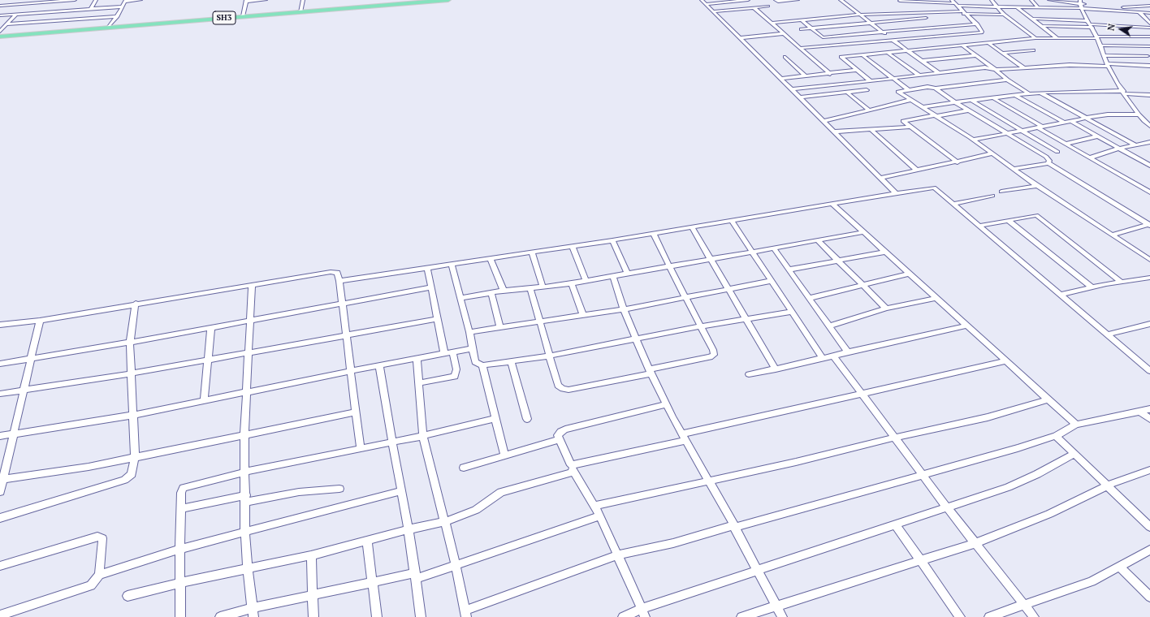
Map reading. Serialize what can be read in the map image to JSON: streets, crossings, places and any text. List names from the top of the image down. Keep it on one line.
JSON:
{"streets":{"main road":["SH3"]},"north":"left"}
